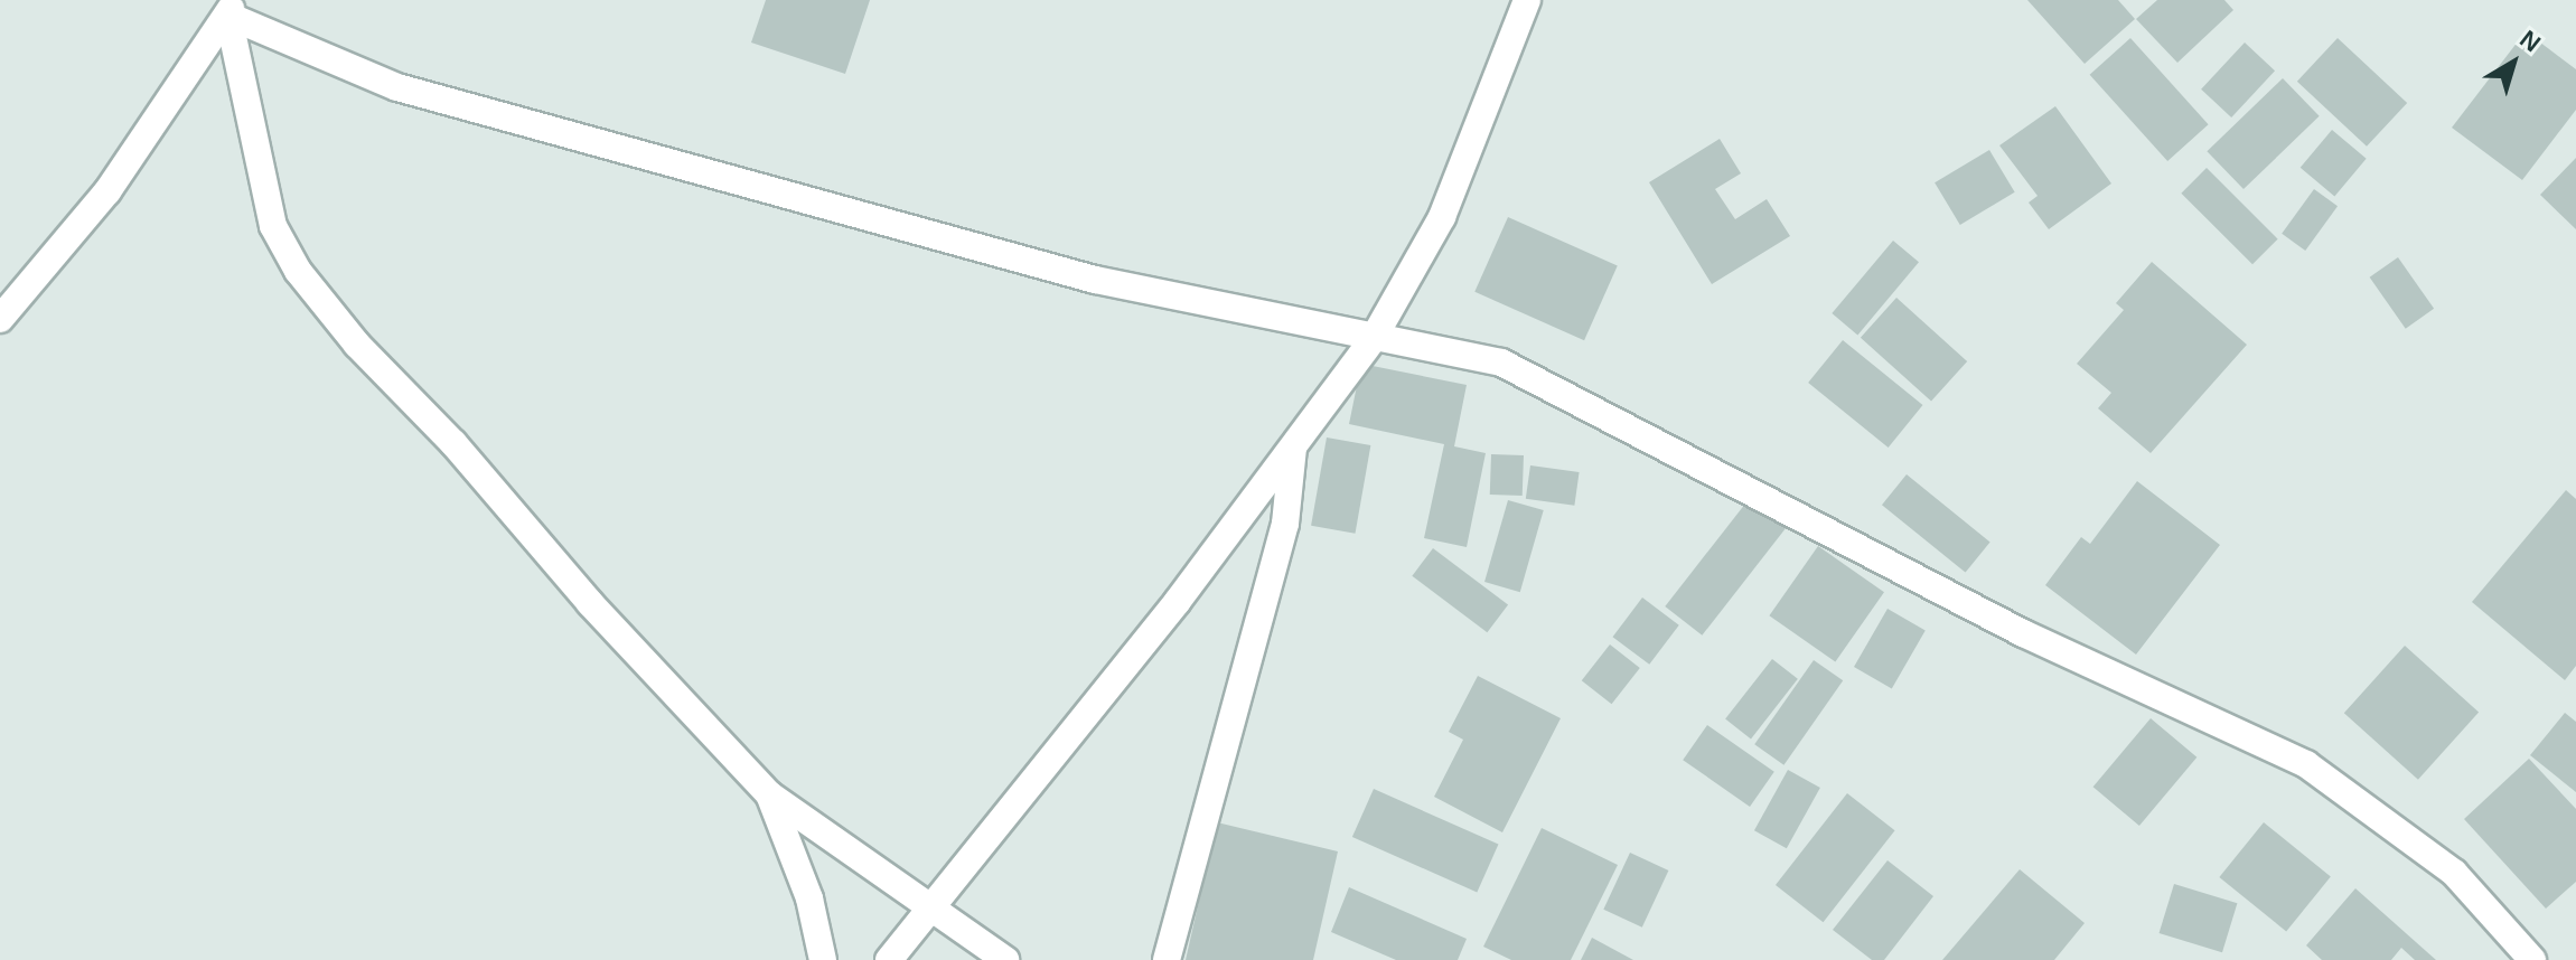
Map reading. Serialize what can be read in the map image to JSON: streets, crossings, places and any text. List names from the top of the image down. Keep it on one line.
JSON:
{"north":"top right"}
